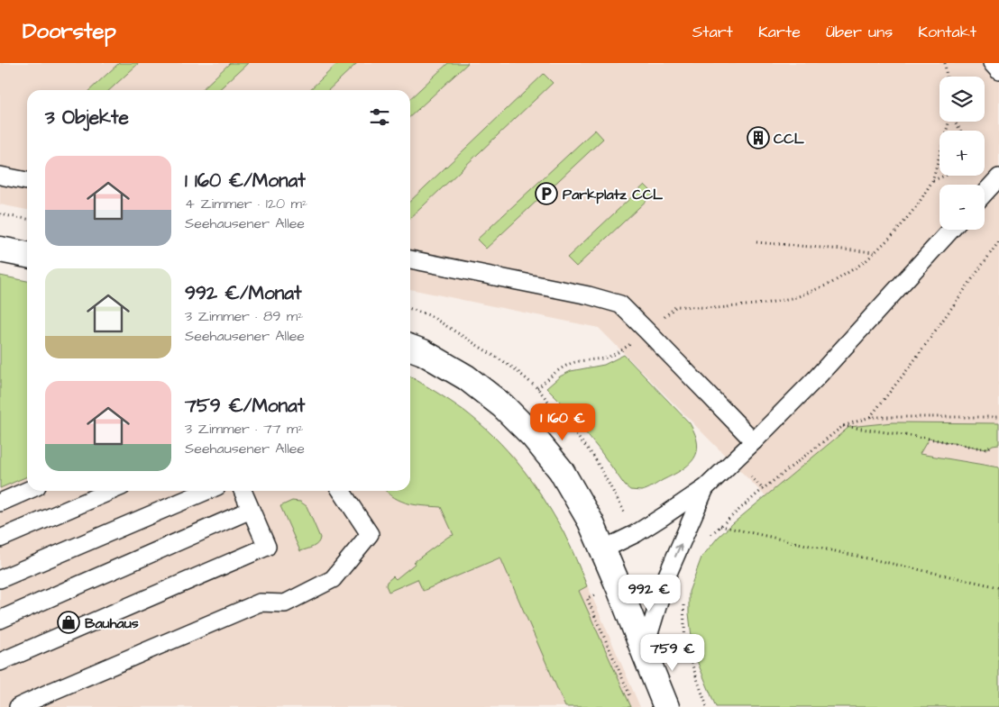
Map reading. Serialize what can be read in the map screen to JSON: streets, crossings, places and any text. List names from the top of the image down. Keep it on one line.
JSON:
{"places":{"building":["CCL"],"parking":["Parkplatz CCL"],"shop":["Bauhaus"]},"page":{"header":"Doorstep","nav":["Start","Karte","Über uns","Kontakt"],"map_buttons":["+","−"],"heading":"3 Objekte","list":[{"name":"1 160 €/Monat","note":"4 Zimmer · 120 m² · Seehausener Allee"},{"name":"992 €/Monat","note":"3 Zimmer · 89 m² · Seehausener Allee"},{"name":"759 €/Monat","note":"3 Zimmer · 77 m² · Seehausener Allee"}],"price":["1 160 €","992 €","759 €"]}}
